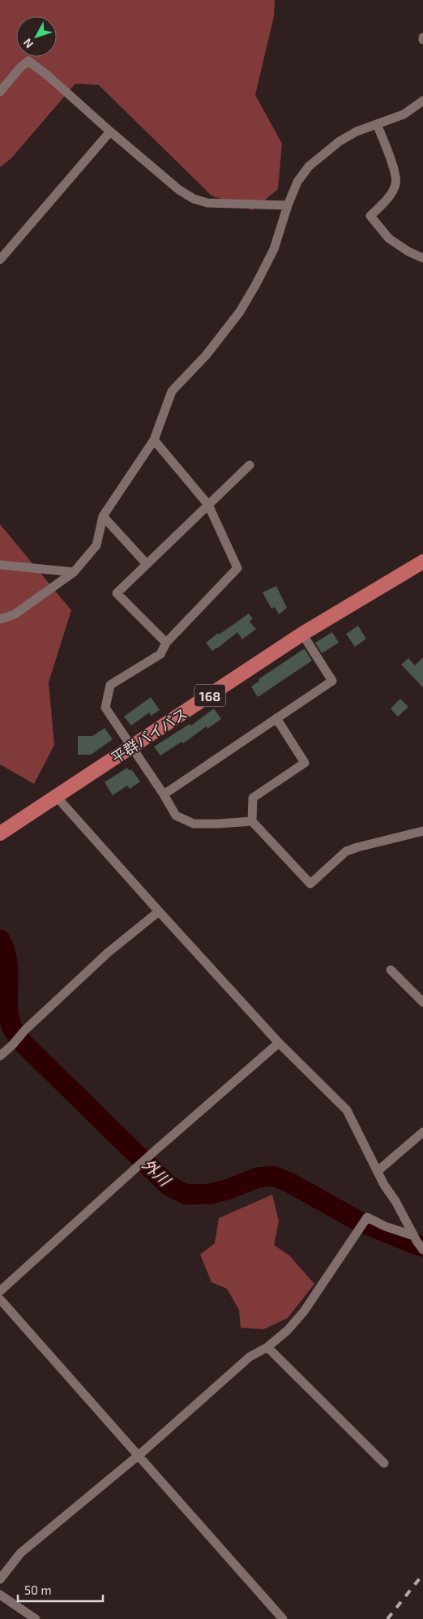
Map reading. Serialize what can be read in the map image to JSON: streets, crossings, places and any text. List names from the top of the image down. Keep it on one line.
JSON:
{"streets":{"highway":["168","平群バイパス"]},"water":["外川"],"scale_bar":"50 m","north":"bottom left"}
